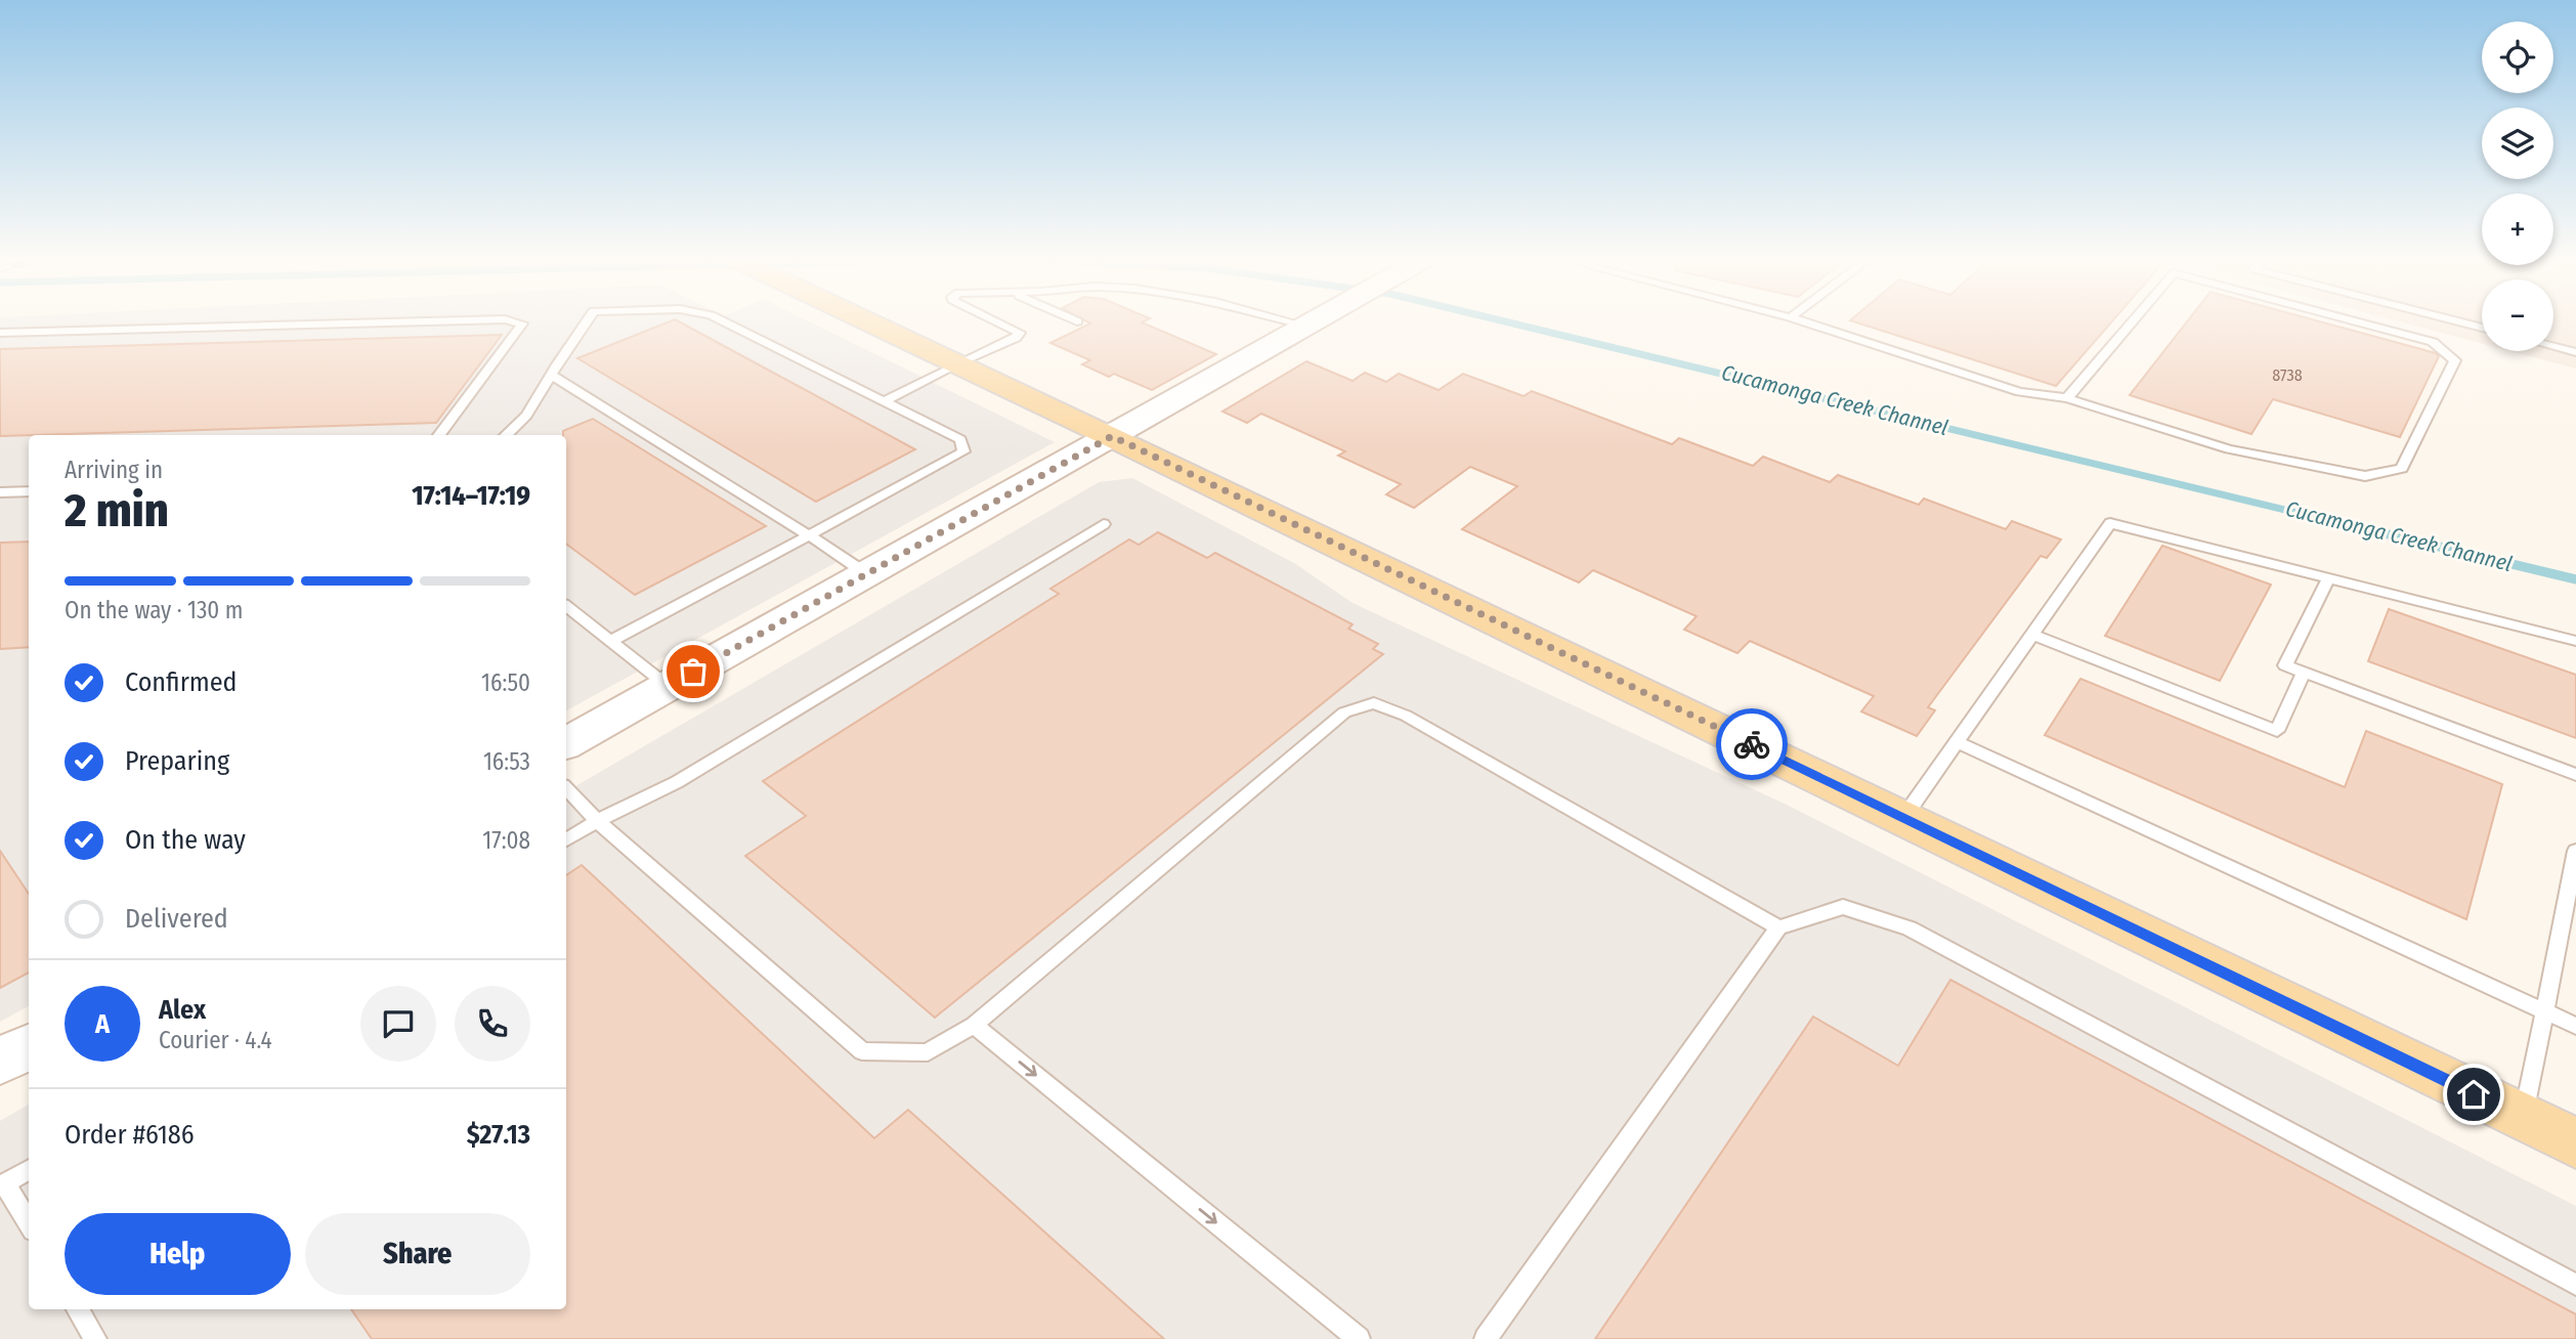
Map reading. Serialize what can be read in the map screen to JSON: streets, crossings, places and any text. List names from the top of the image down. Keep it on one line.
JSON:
{"water":["Cucamonga Creek Channel"],"house_numbers":["8738"],"page":{"map_buttons":["+","−"],"heading":["2 min","Arriving in","17:14–17:19"],"panel":["Alex","Courier · 4.4","Order #6186","$27.13"],"bar":"On the way · 130 m","list":[["Confirmed","16:50"],["Preparing","16:53"],["On the way","17:08"],"Delivered"],"round":"A","buttons":["Help","Share"]}}
